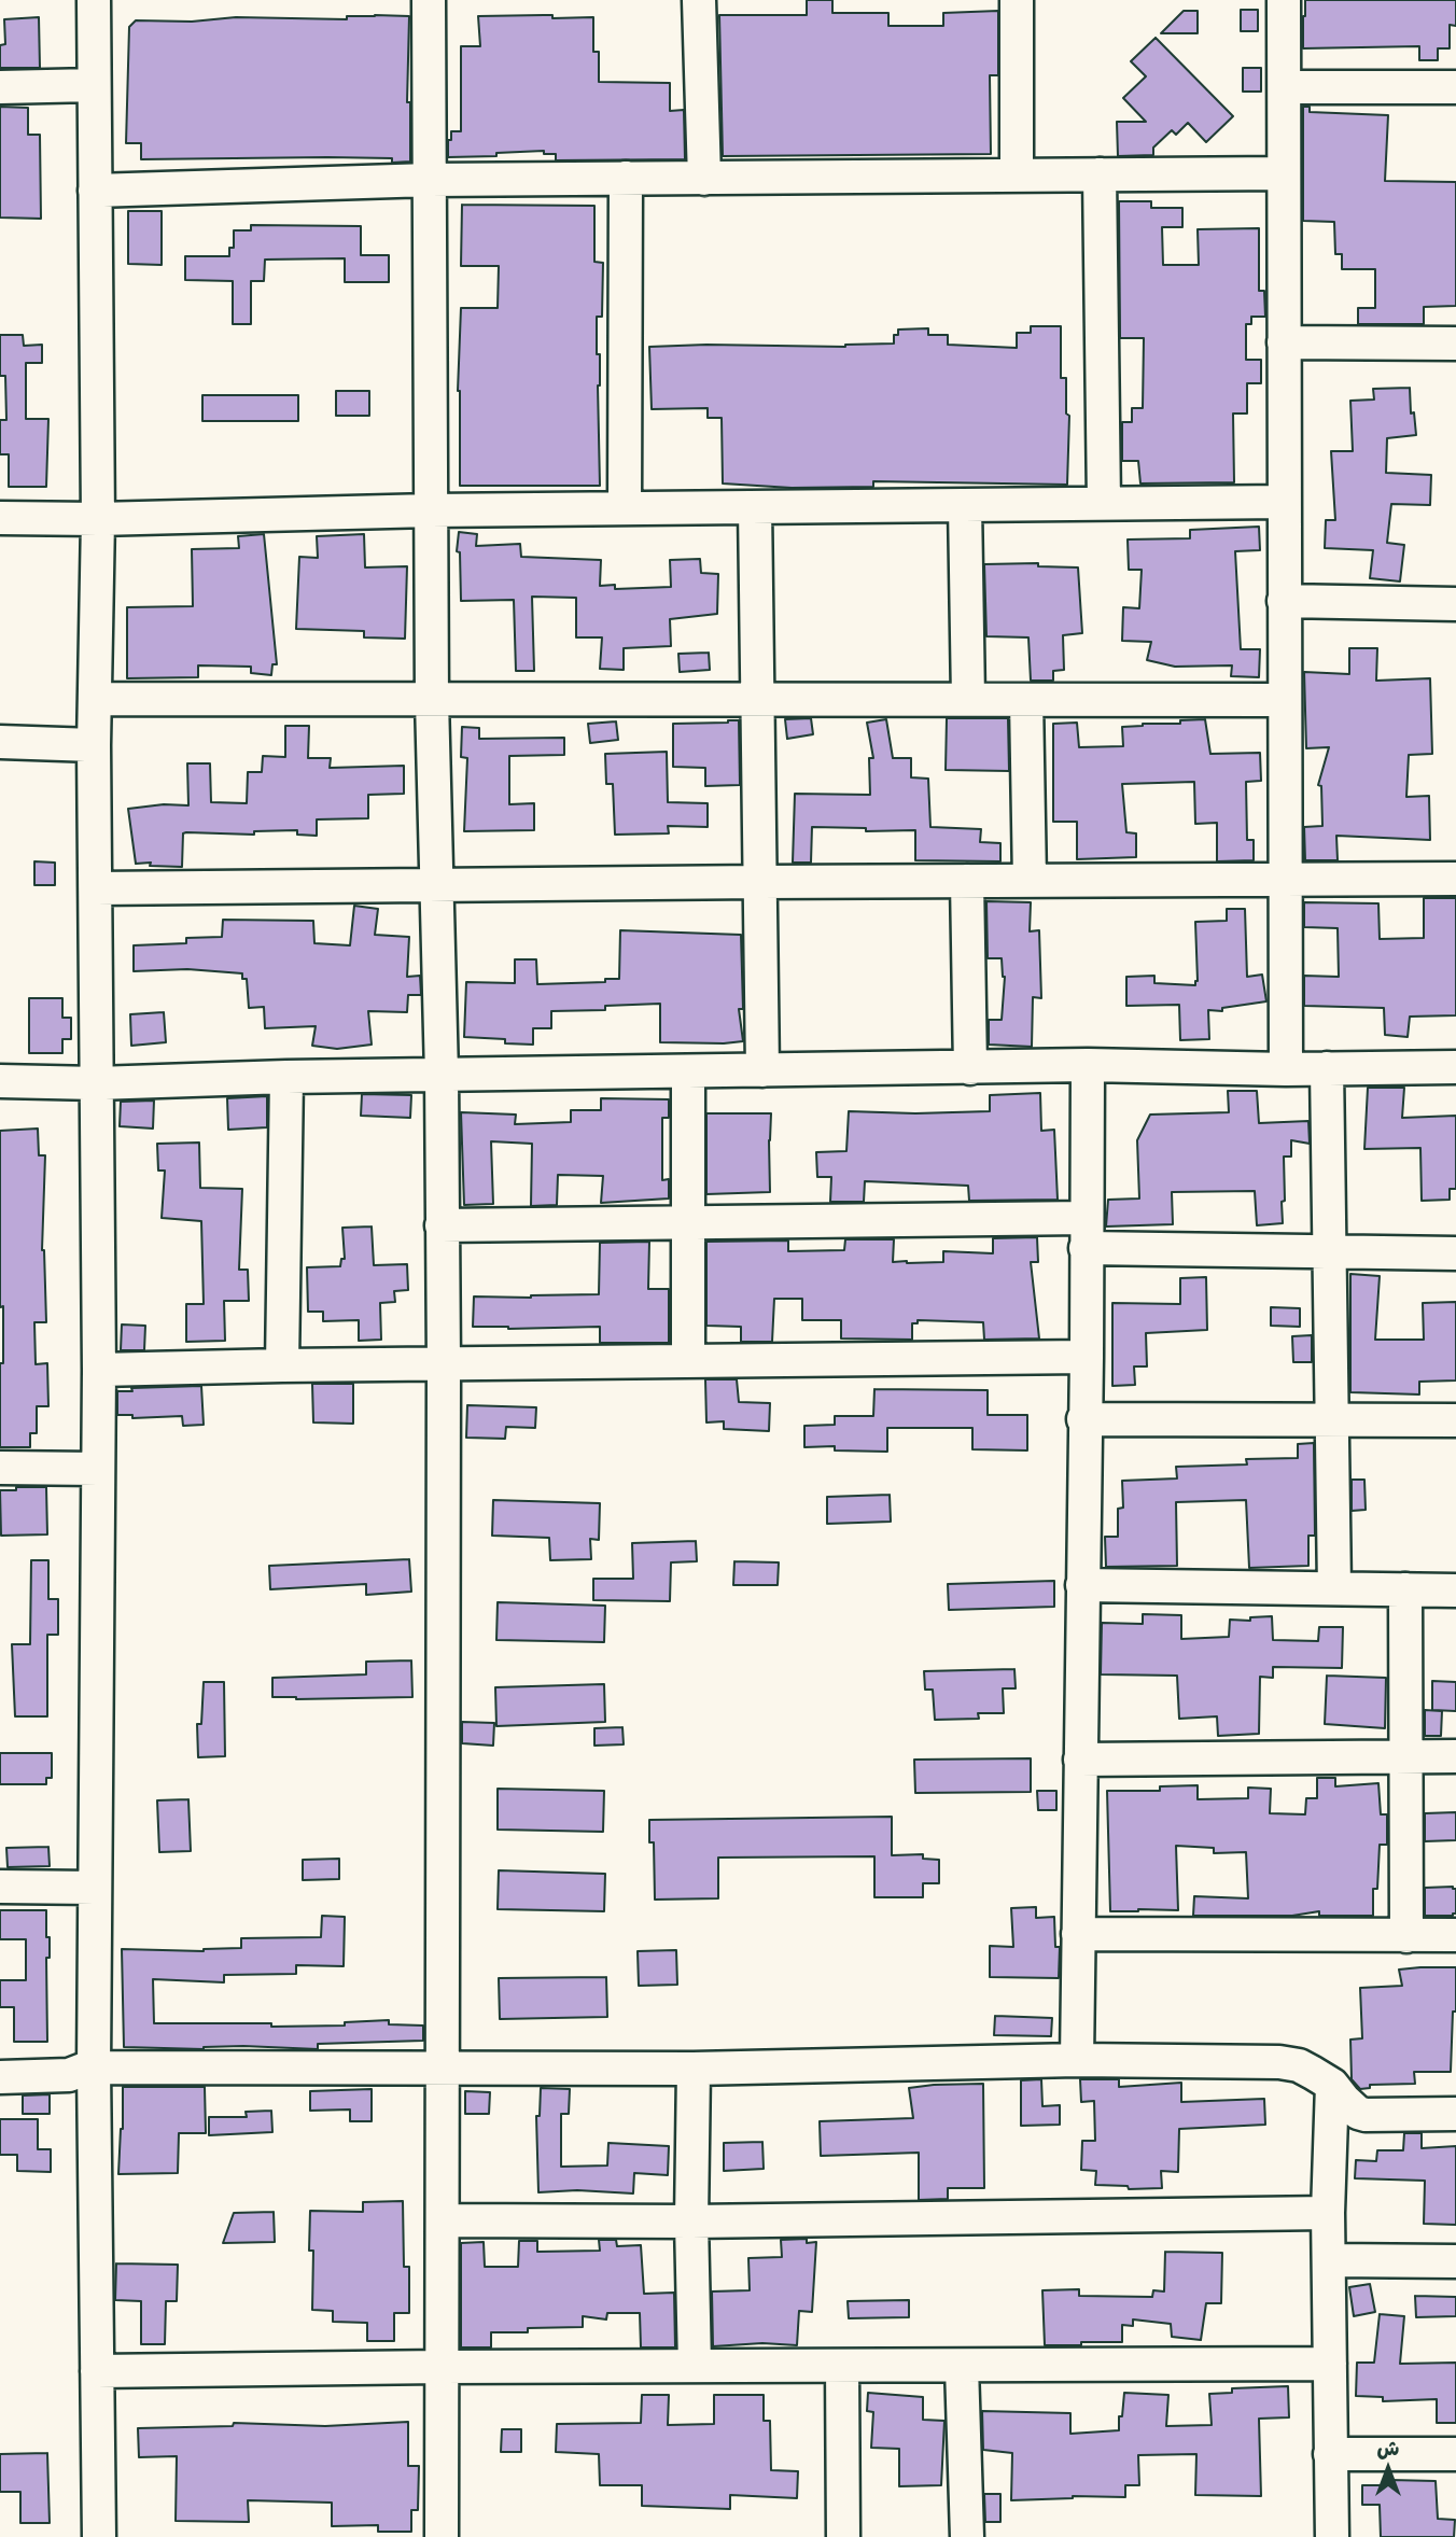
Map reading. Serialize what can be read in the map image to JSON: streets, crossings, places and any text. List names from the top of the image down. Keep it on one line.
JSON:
{"north":"top"}
